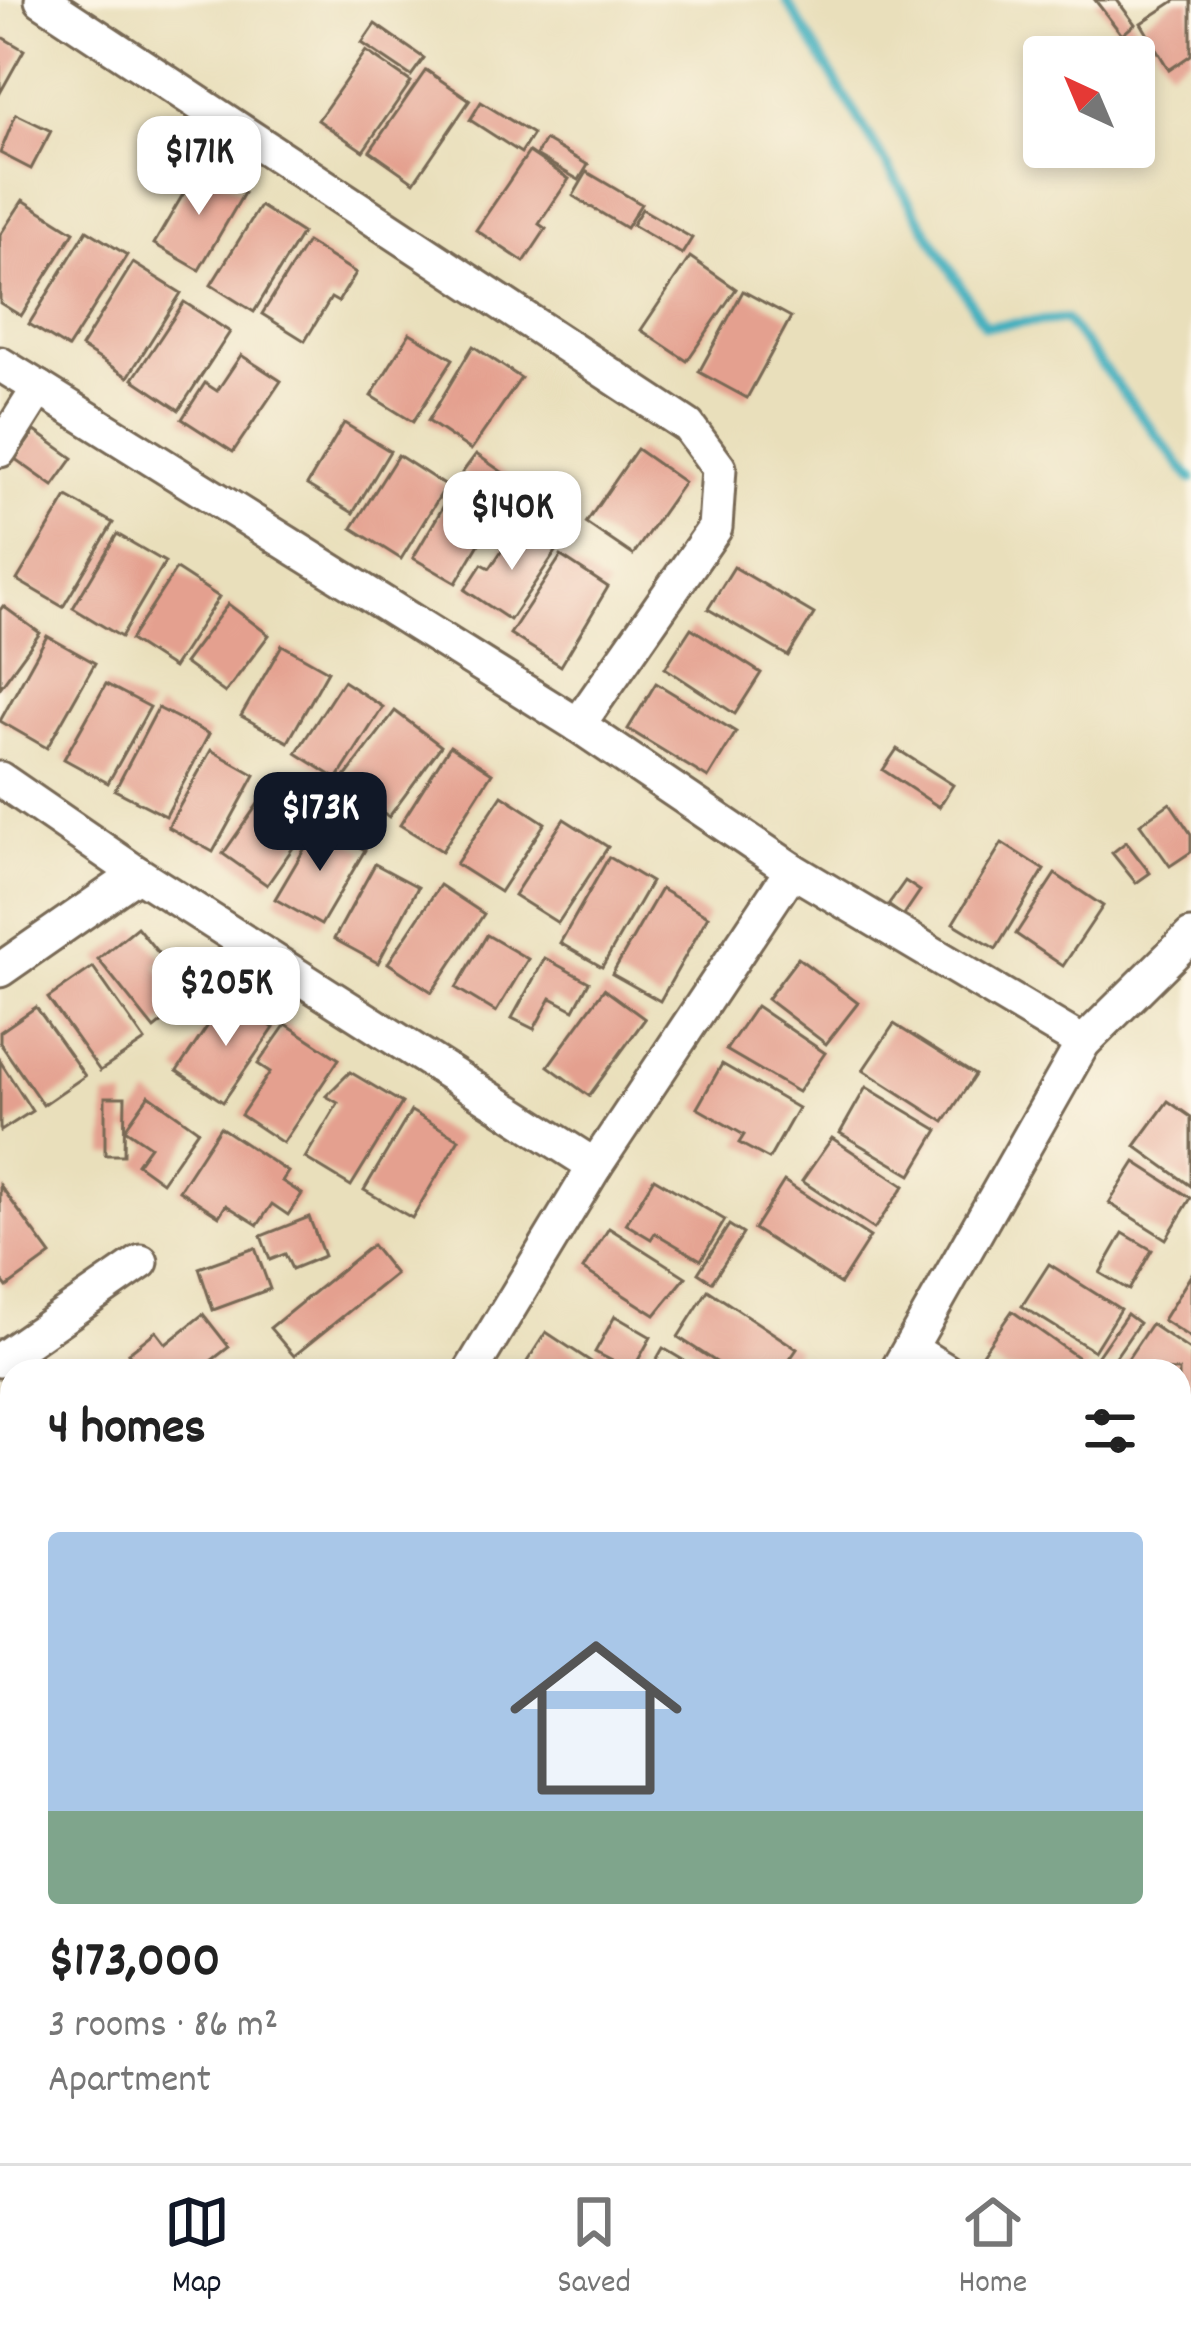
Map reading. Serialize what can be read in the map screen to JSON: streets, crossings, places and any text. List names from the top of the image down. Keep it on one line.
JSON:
{"north":"top left","page":{"price":["$171K","$140K","$173K","$205K"],"heading":"4 homes","list":[{"name":"$173,000","note":"3 rooms · 86 m² · Apartment"}],"tabs":["Map","Saved","Home"]}}
